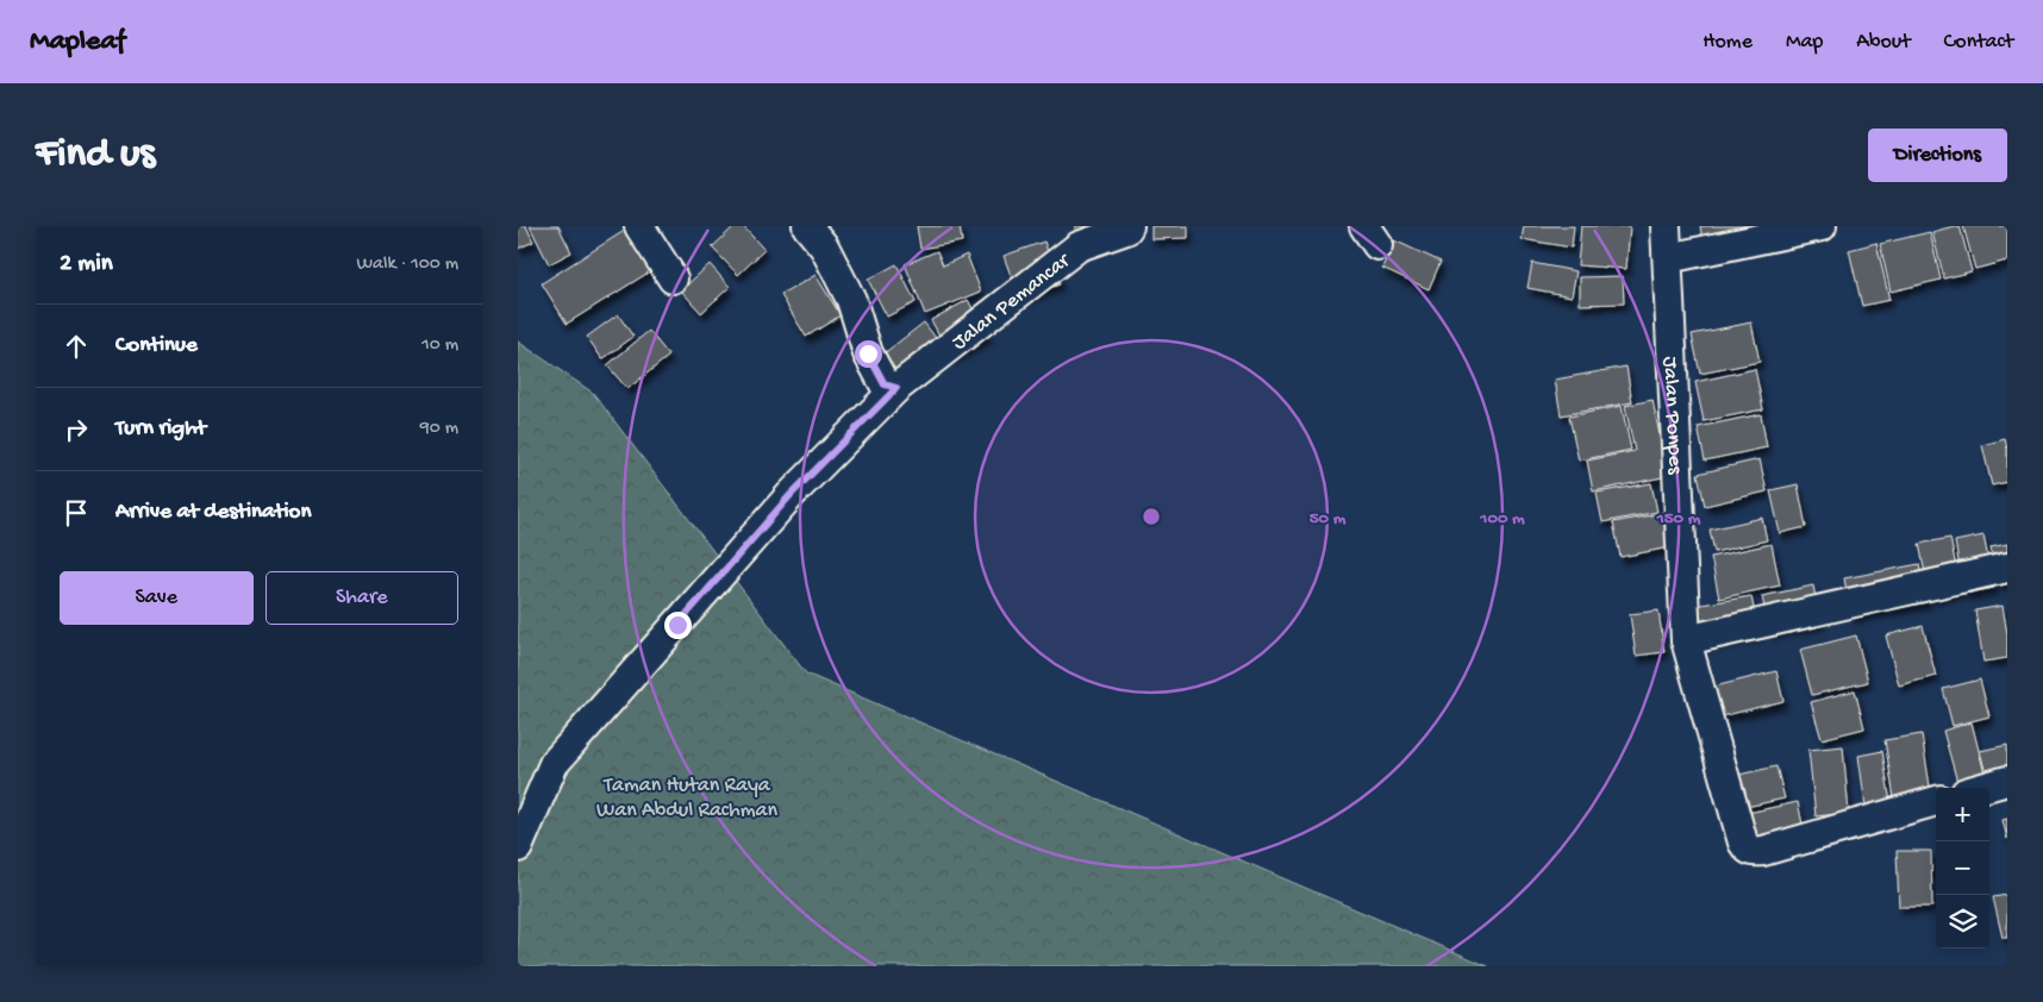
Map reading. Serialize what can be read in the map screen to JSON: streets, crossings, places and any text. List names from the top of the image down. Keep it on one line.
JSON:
{"streets":{"street":["Jalan Pemancar","Jalan Ponpes"]},"parks":["Taman Hutan Raya Wan Abdul Rachman"],"page":{"header":"Mapleaf","nav":["Home","Map","About","Contact"],"buttons":["Directions",["Save","Share"]],"title":"Find us","heading":["2 min","Walk · 100 m"],"list":[["Continue","10 m"],["Turn right","90 m"],"Arrive at destination"],"map_buttons":["+","−"]},"rings":["50 m","100 m","150 m"]}
